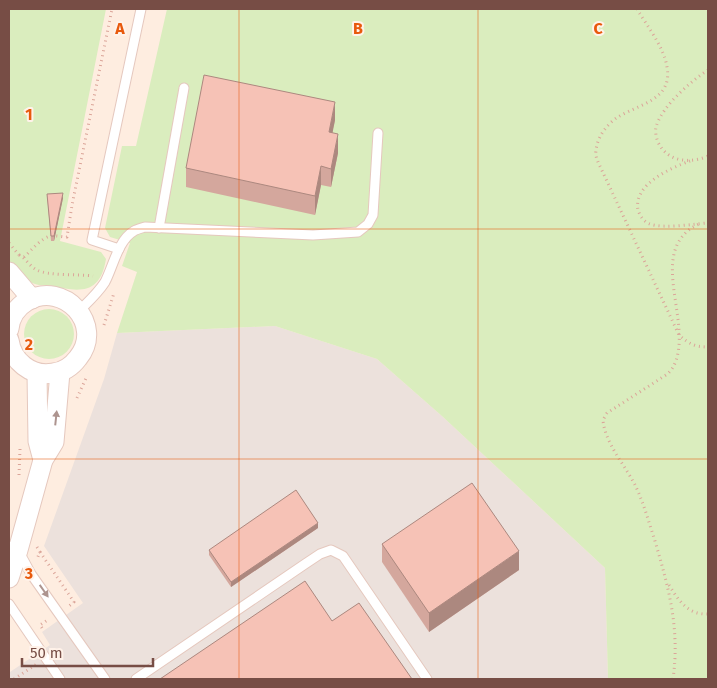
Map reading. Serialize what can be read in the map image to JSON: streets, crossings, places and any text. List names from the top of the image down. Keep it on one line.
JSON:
{"scale_bar":"50 m","grid":{"columns":["A","B","C"],"rows":["1","2","3"]}}
